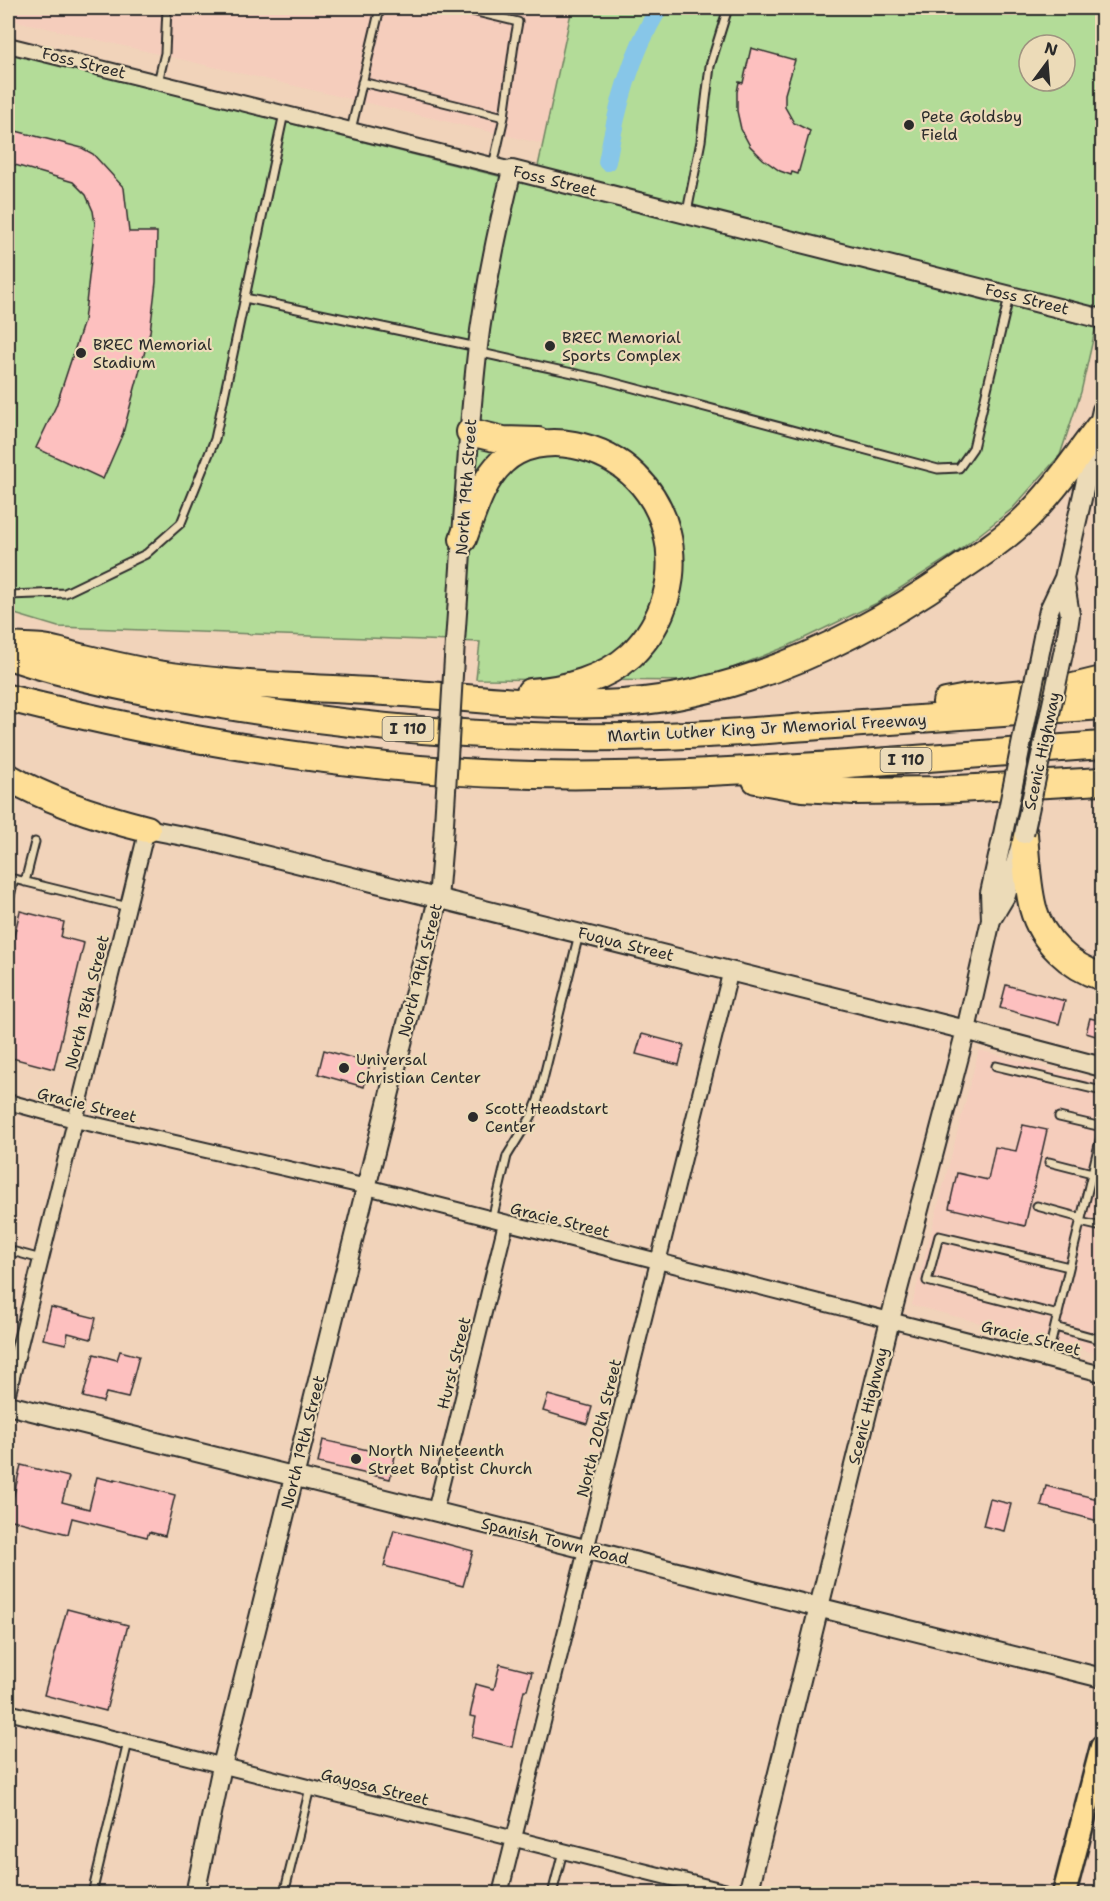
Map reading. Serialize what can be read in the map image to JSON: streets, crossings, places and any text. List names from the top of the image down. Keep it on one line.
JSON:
{"streets":{"highway":["Martin Luther King Jr Memorial Freeway","I 110"],"street":["Foss Street","North 19th Street","Scenic Highway","Fuqua Street","North 18th Street","Gracie Street","Hurst Street","North 20th Street","Spanish Town Road","Gayosa Street"]},"crossings":[["Foss Street","North 19th Street"],["North 19th Street","Fuqua Street"],["North 19th Street","Gracie Street"],["North 19th Street","Spanish Town Road"],["North 19th Street","Gayosa Street"],["Scenic Highway","Fuqua Street"],["Scenic Highway","Gracie Street"],["Scenic Highway","Spanish Town Road"],["Fuqua Street","North 18th Street"],["Fuqua Street","North 20th Street"],["North 18th Street","Gracie Street"],["Gracie Street","Hurst Street"],["Gracie Street","North 20th Street"],["Hurst Street","Spanish Town Road"],["North 20th Street","Spanish Town Road"],["North 20th Street","Gayosa Street"]],"places":["Pete Goldsby Field","BREC Memorial Sports Complex","BREC Memorial Stadium","Universal Christian Center","Scott Headstart Center","North Nineteenth Street Baptist Church"],"north":"top"}
